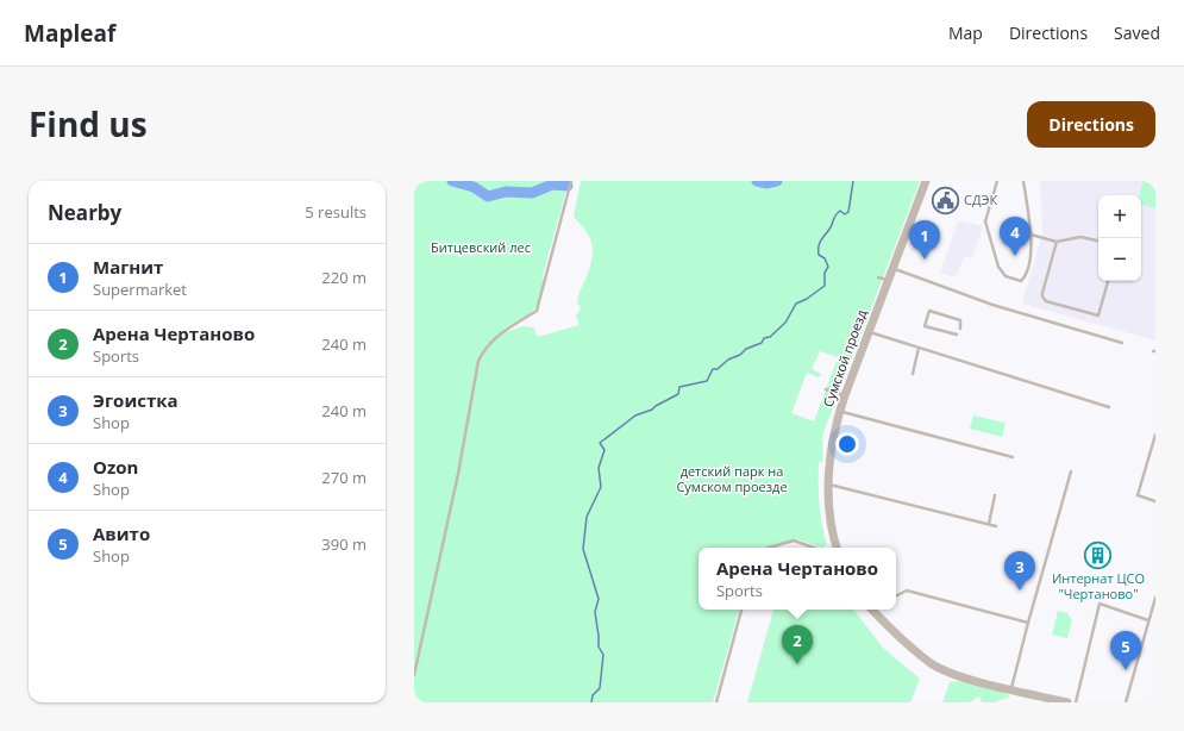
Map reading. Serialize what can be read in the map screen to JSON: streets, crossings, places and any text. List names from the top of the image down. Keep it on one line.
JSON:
{"streets":{"street":["Сумской проезд"]},"parks":["Битцевский лес","детский парк на Сумском проезде"],"places":{"public building":["СДЭК"],"building":["Интернат ЦСО \"Чертаново\""]},"page":{"header":"Mapleaf","nav":["Map","Directions","Saved"],"title":"Find us","buttons":"Directions","heading":["Nearby","5 results"],"map_buttons":["+","−"],"pins":["4","1","3","2","5"],"list":[{"mark":"1","name":"Магнит","note":"Supermarket","value":"220 m"},{"mark":"2","name":"Арена Чертаново","note":"Sports","value":"240 m"},{"mark":"3","name":"Эгоистка","note":"Shop","value":"240 m"},{"mark":"4","name":"Ozon","note":"Shop","value":"270 m"},{"mark":"5","name":"Авито","note":"Shop","value":"390 m"}],"popup":["Арена Чертаново","Sports"]}}
